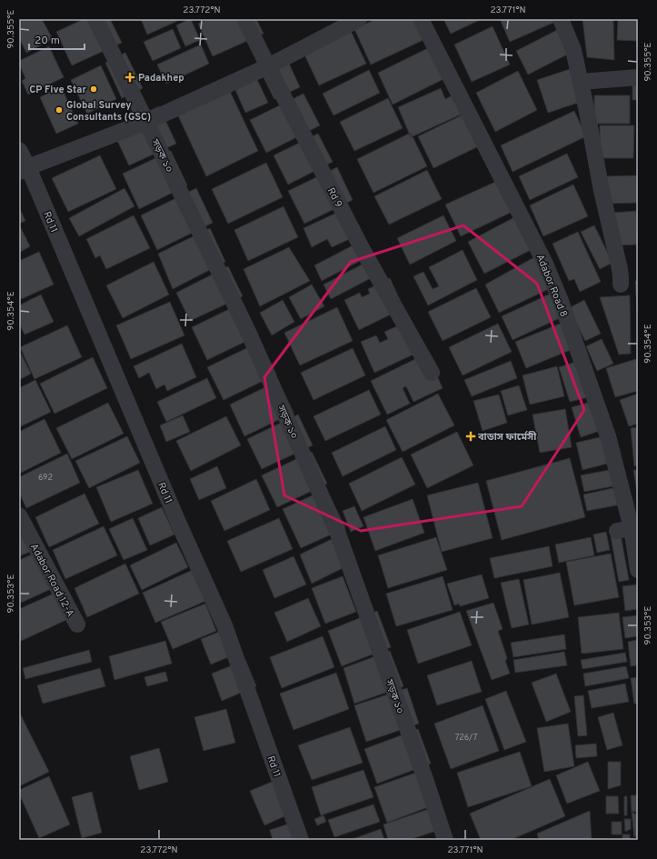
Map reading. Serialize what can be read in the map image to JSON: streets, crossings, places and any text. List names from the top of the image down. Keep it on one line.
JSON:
{"streets":{"street":["সড়ক ১০","Rd 9","Rd 11","Adabor Road 8","Adabor Road 12-A"]},"places":{"health":["Padakhep","বাডাস ফার্মেসী"],"other":["CP Five Star","Global Survey Consultants (GSC)"]},"house_numbers":["692","726/7"],"scale_bar":"20 m","coordinates":["23.772°N","23.771°N","90.355°E","90.354°E","90.353°E"]}
